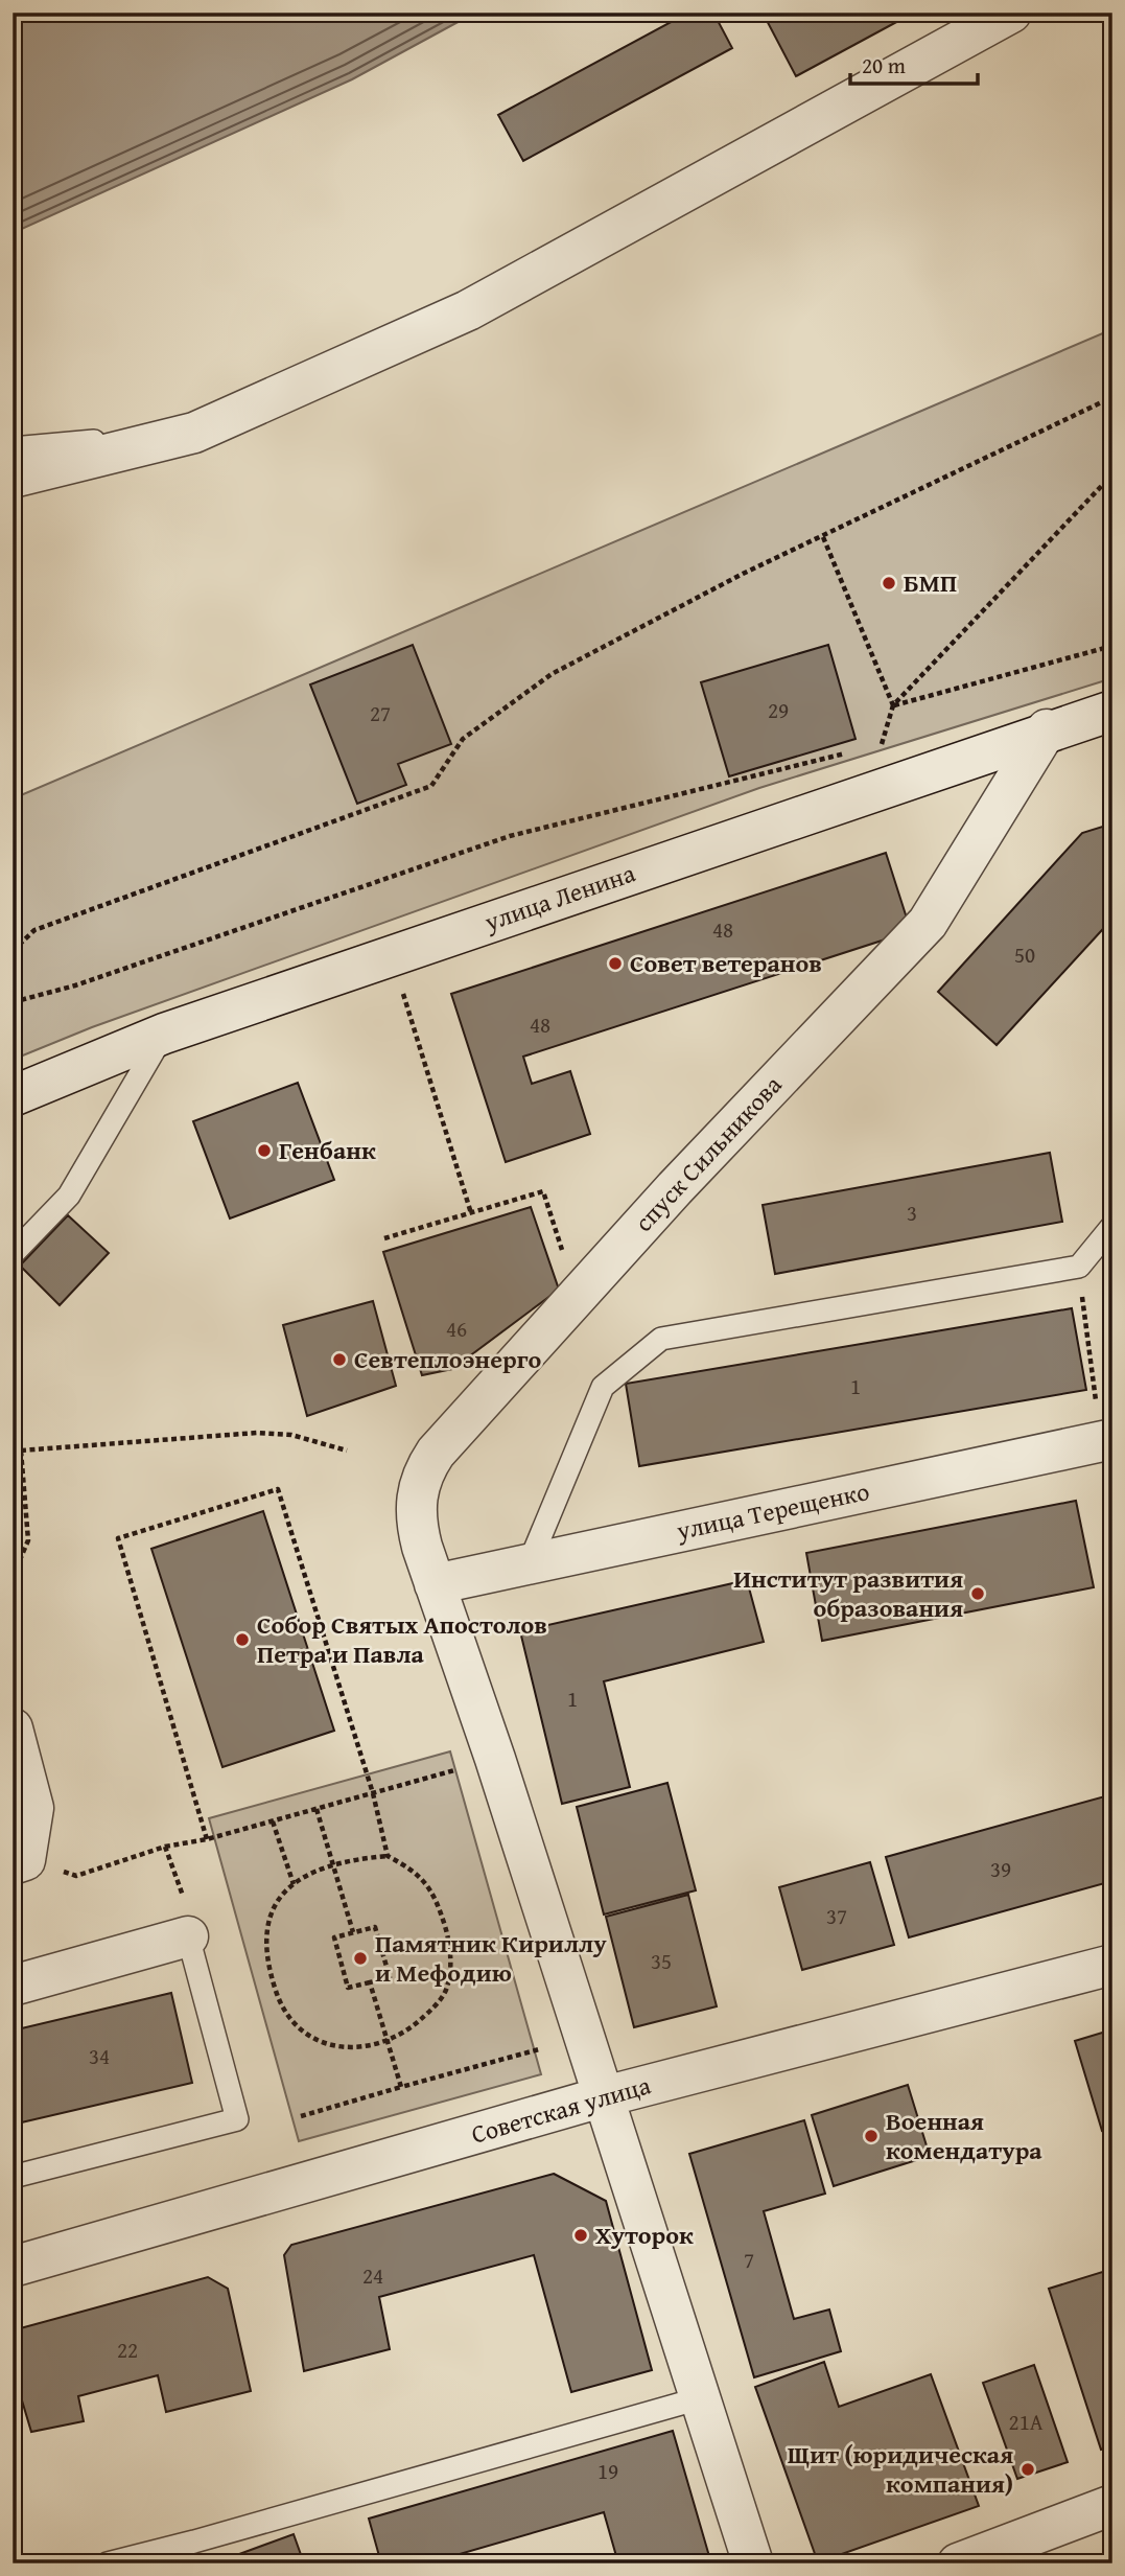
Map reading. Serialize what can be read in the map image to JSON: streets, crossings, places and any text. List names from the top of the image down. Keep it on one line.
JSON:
{"streets":{"street":["улица Ленина","спуск Сильникова","улица Терещенко","Советская улица"]},"crossings":[["улица Ленина","спуск Сильникова"],["спуск Сильникова","улица Терещенко"],["спуск Сильникова","Советская улица"]],"places":["БМП","Совет ветеранов","Генбанк","Севтеплоэнерго","Институт развития образования","Собор Святых Апостолов Петра и Павла","Памятник Кириллу и Мефодию","Военная комендатура","Хуторок","Щит (юридическая компания)"],"house_numbers":["29","27","48","50","48","3","46","1","1","39","37","35","34","7","24","22","21А","19"],"scale_bar":"20 m"}
